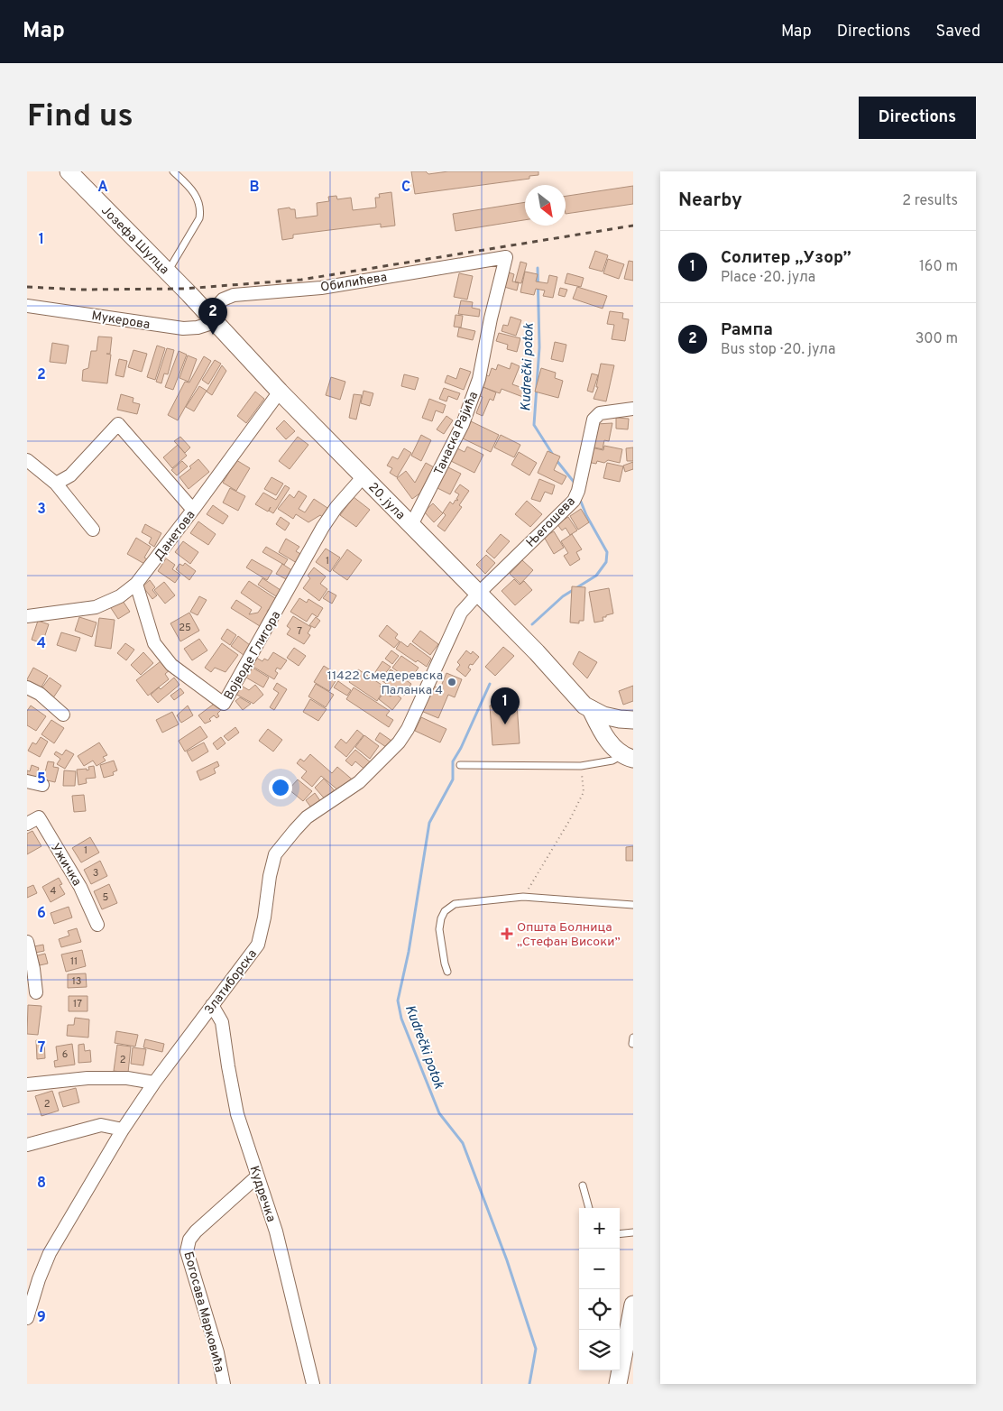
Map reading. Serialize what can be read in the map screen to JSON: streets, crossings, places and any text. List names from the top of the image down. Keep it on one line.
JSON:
{"streets":{"main road":["Јозефа Шулца","20. јула"],"street":["Обилићева","Мукерова","Танаска Рајића","Његошева","Данетова","Војводе Глигора","Ужичка","Златиборска","Кудречка","Богосава Марковића"]},"crossings":[["Јозефа Шулца","20. јула"],["Обилићева","Мукерова"],["Обилићева","Танаска Рајића"],["Обилићева","20. јула"],["Мукерова","20. јула"],["Танаска Рајића","20. јула"],["20. јула","Његошева"],["20. јула","Данетова"],["20. јула","Војводе Глигора"],["20. јула","Златиборска"],["Његошева","Златиборска"],["Данетова","Војводе Глигора"],["Златиборска","Кудречка"],["Кудречка","Богосава Марковића"]],"water":["Kudrečki potok"],"places":{"other":["11422 Смедеревска Паланка 4"],"health":["Општа Болница „Стефан Високи”"]},"house_numbers":["1","25","7","1","3","4","5","11","13","17","6","2","2"],"north":"bottom right","page":{"header":"Map","nav":["Map","Directions","Saved"],"buttons":"Directions","title":"Find us","heading":["Nearby","2 results"],"list":[{"mark":"1","name":"Солитер „Узор”","note":"Place · 20. јула","value":"160 m"},{"mark":"2","name":"Рампа","note":"Bus stop · 20. јула","value":"300 m"}],"pins":["2","1"],"map_buttons":["+","−"]},"grid":{"columns":["A","B","C"],"rows":["1","2","3","4","5","6","7","8","9"]}}
